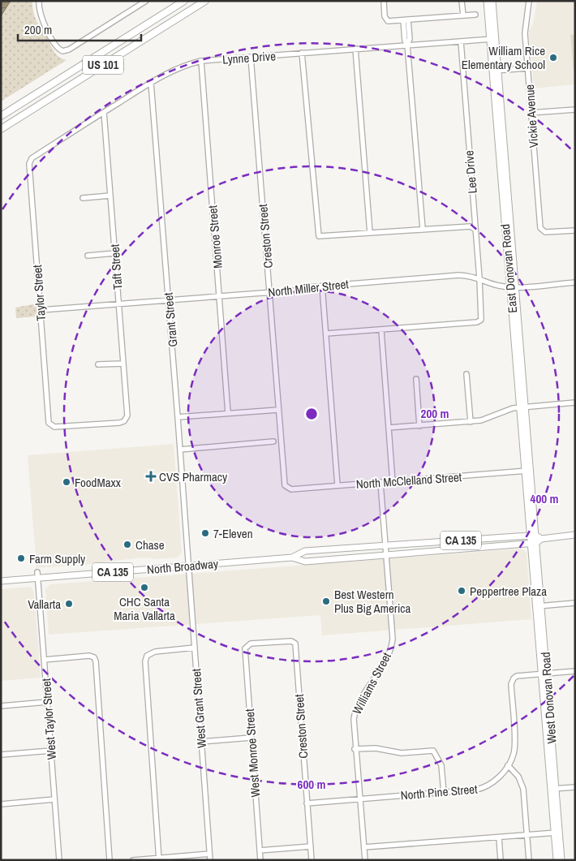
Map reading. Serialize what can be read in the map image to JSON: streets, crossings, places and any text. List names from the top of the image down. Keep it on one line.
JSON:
{"streets":{"highway":["US 101"],"main road":["East Donovan Road","CA 135","North Broadway","West Donovan Road"],"street":["Lynne Drive","Vickie Avenue","Lee Drive","Creston Street","Monroe Street","Taft Street","North Miller Street","Taylor Street","Grant Street","North McClelland Street","Williams Street","West Grant Street","West Taylor Street","West Monroe Street","North Pine Street"]},"crossings":[["Lynne Drive","Lee Drive"],["Lynne Drive","Creston Street"],["Lynne Drive","Monroe Street"],["Lynne Drive","Taft Street"],["Lynne Drive","East Donovan Road"],["Lynne Drive","Taylor Street"],["Lynne Drive","Grant Street"],["Lee Drive","North Miller Street"],["Creston Street","North Miller Street"],["Creston Street","North McClelland Street"],["Creston Street","West Monroe Street"],["Creston Street","North Pine Street"],["Monroe Street","North Miller Street"],["Taft Street","North Miller Street"],["Taft Street","Taylor Street"],["East Donovan Road","North Miller Street"],["East Donovan Road","North McClelland Street"],["East Donovan Road","North Broadway"],["East Donovan Road","West Donovan Road"],["North Miller Street","Taylor Street"],["North Miller Street","Grant Street"],["Grant Street","West Grant Street"],["North McClelland Street","Williams Street"],["North Broadway","Williams Street"],["North Broadway","West Donovan Road"],["North Broadway","West Grant Street"],["North Broadway","West Taylor Street"],["Williams Street","North Pine Street"],["West Donovan Road","North Pine Street"]],"places":{"other":["William Rice Elementary School","FoodMaxx","7-Eleven","Chase","Farm Supply","CHC Santa Maria Vallarta","Peppertree Plaza","Best Western Plus Big America","Vallarta"],"health":["CVS Pharmacy"]},"scale_bar":"200 m","rings":["200 m","400 m","600 m"]}
